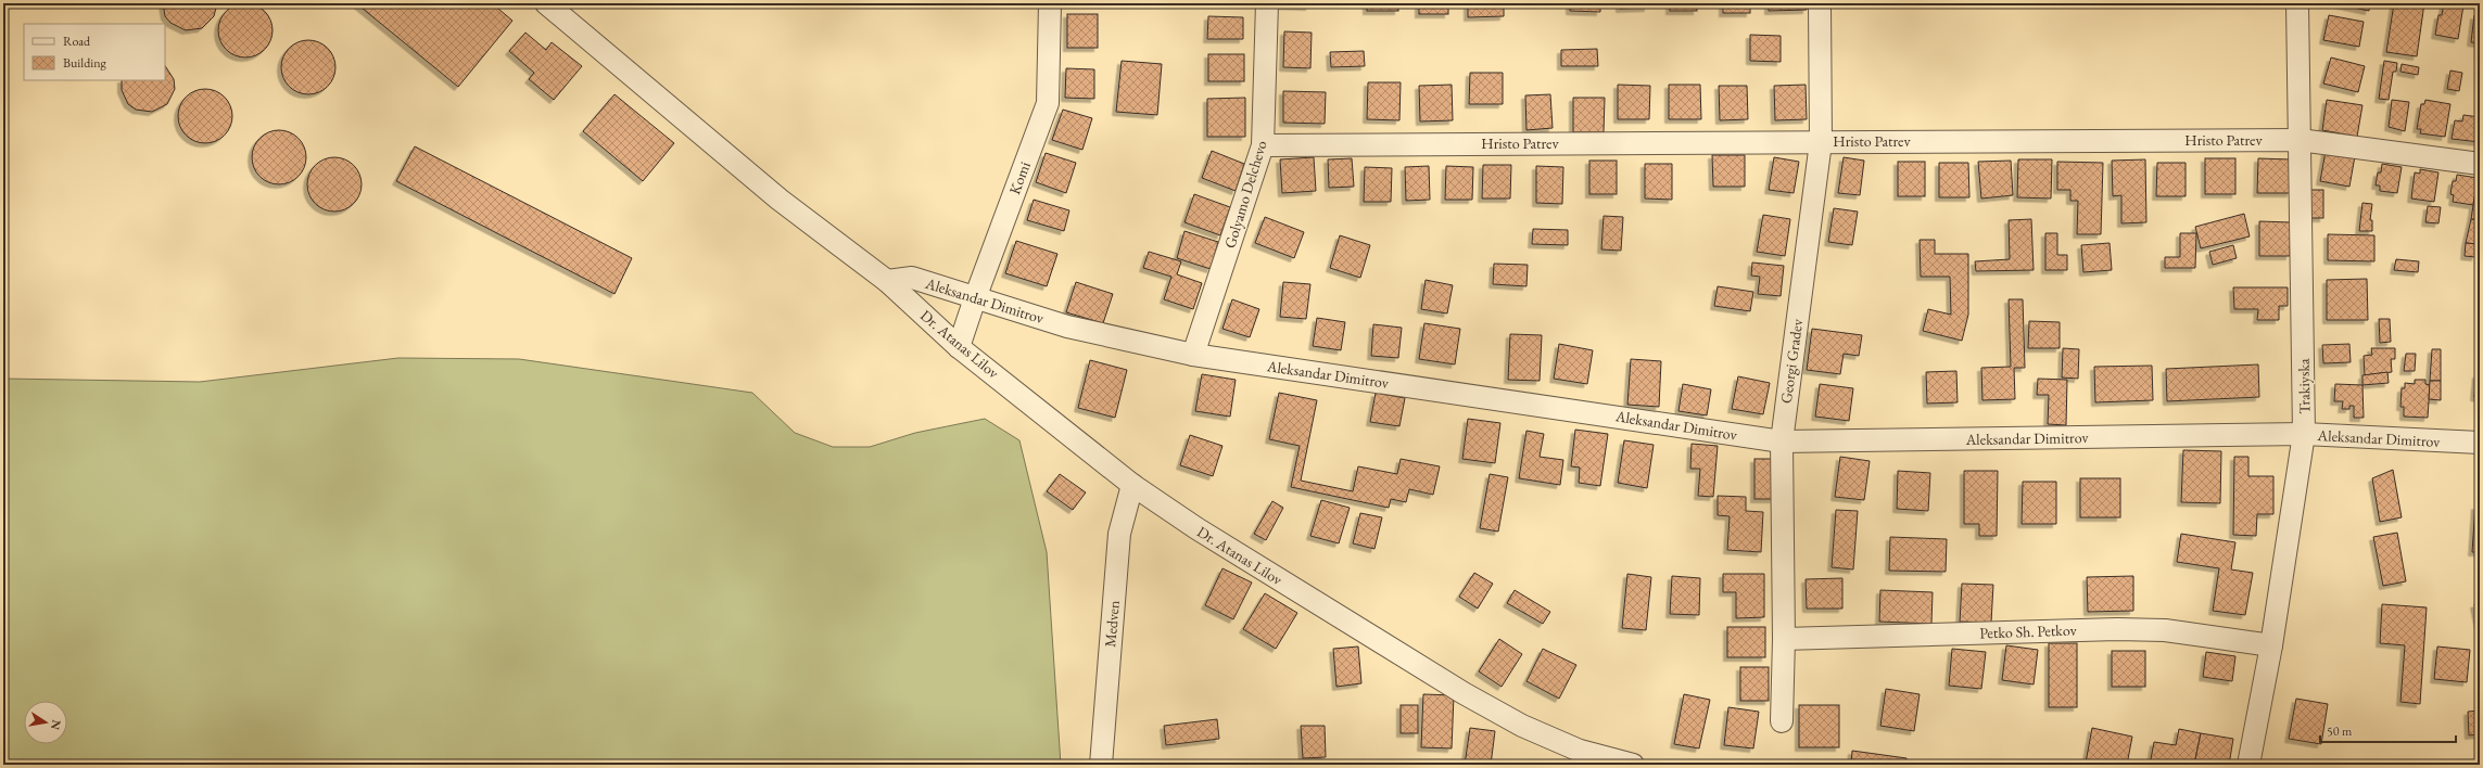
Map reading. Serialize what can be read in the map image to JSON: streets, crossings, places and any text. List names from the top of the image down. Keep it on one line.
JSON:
{"streets":{"street":["Hristo Patrev","Komi","Golyamo Delchevo","Aleksandar Dimitrov","Dr. Atanas Lilov","Georgi Gradev","Trakiyska","Medven","Petko Sh. Petkov"]},"crossings":[["Hristo Patrev","Golyamo Delchevo"],["Hristo Patrev","Georgi Gradev"],["Hristo Patrev","Trakiyska"],["Komi","Aleksandar Dimitrov"],["Komi","Dr. Atanas Lilov"],["Golyamo Delchevo","Aleksandar Dimitrov"],["Aleksandar Dimitrov","Dr. Atanas Lilov"],["Aleksandar Dimitrov","Georgi Gradev"],["Aleksandar Dimitrov","Trakiyska"],["Dr. Atanas Lilov","Medven"],["Georgi Gradev","Petko Sh. Petkov"],["Trakiyska","Petko Sh. Petkov"]],"legend":["Road","Building"],"scale_bar":"50 m","north":"right"}
